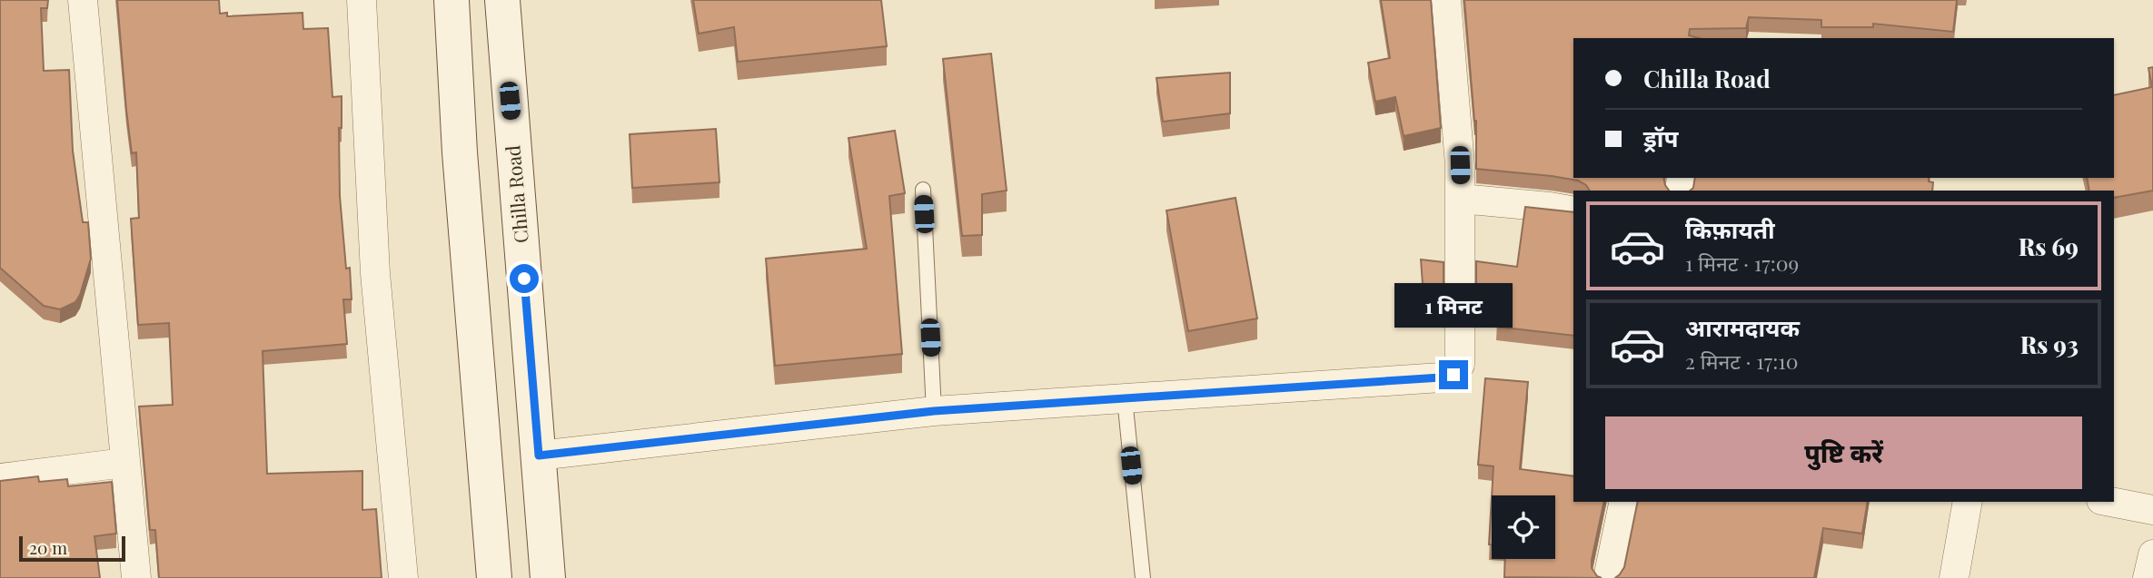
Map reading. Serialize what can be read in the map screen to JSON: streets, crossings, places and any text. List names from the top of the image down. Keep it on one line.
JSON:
{"streets":{"main road":["Chilla Road"]},"scale_bar":"20 m","page":{"banner":["Chilla Road","ड्रॉप"],"list":[{"name":"किफ़ायती","note":"1 मिनट · 17:09","value":"Rs 69"},{"name":"आरामदायक","note":"2 मिनट · 17:10","value":"Rs 93"}],"bubble":"1 मिनट","buttons":"पुष्टि करें","scale":"20 m"}}
